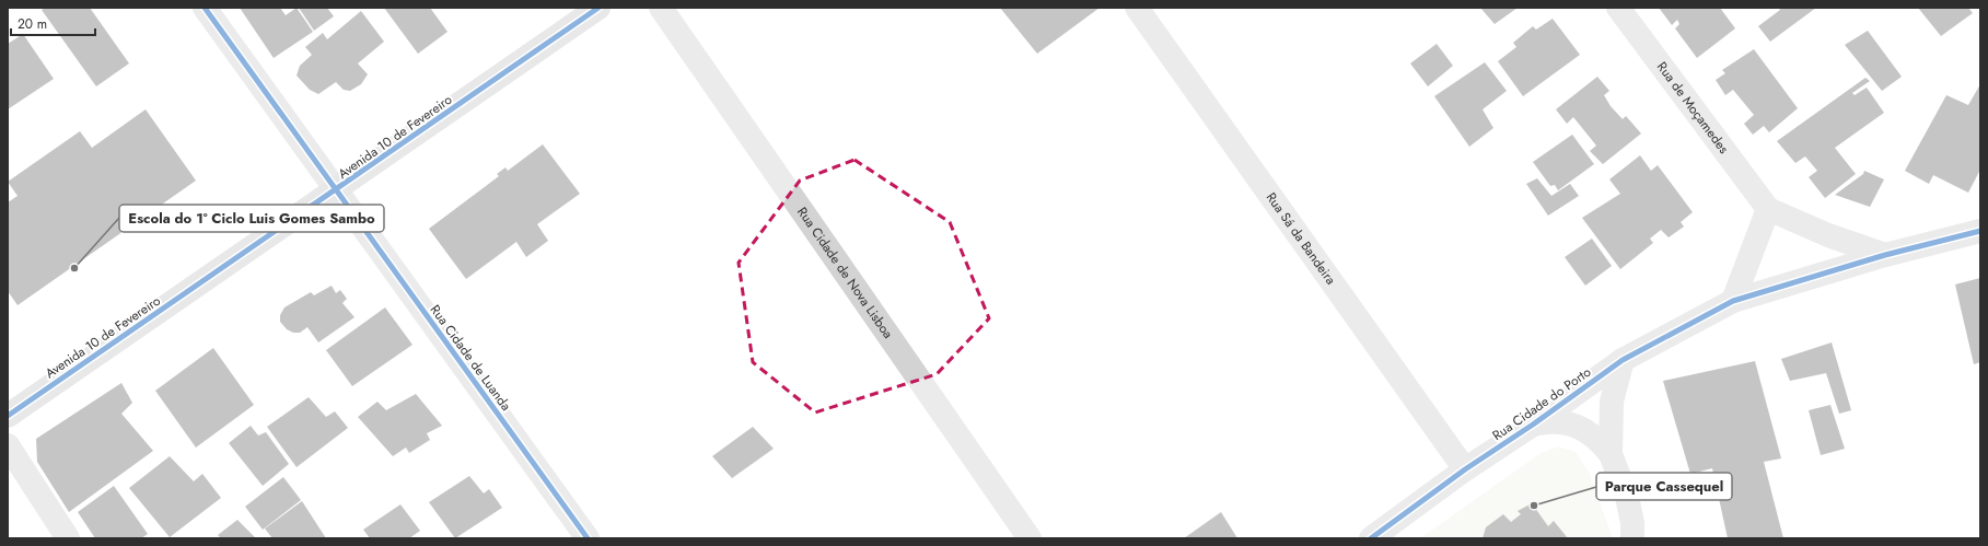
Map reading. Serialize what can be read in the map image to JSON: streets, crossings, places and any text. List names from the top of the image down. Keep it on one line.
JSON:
{"streets":{"street":["Rua de Moçamedes","Avenida 10 de Fevereiro","Rua Sá da Bandeira","Rua Cidade de Nova Lisboa","Rua Cidade de Luanda","Rua Cidade do Porto"]},"crossings":[["Avenida 10 de Fevereiro","Rua Cidade de Luanda"],["Rua Sá da Bandeira","Rua Cidade do Porto"]],"places":["Escola do 1º Ciclo Luis Gomes Sambo","Parque Cassequel"],"scale_bar":"20 m"}
